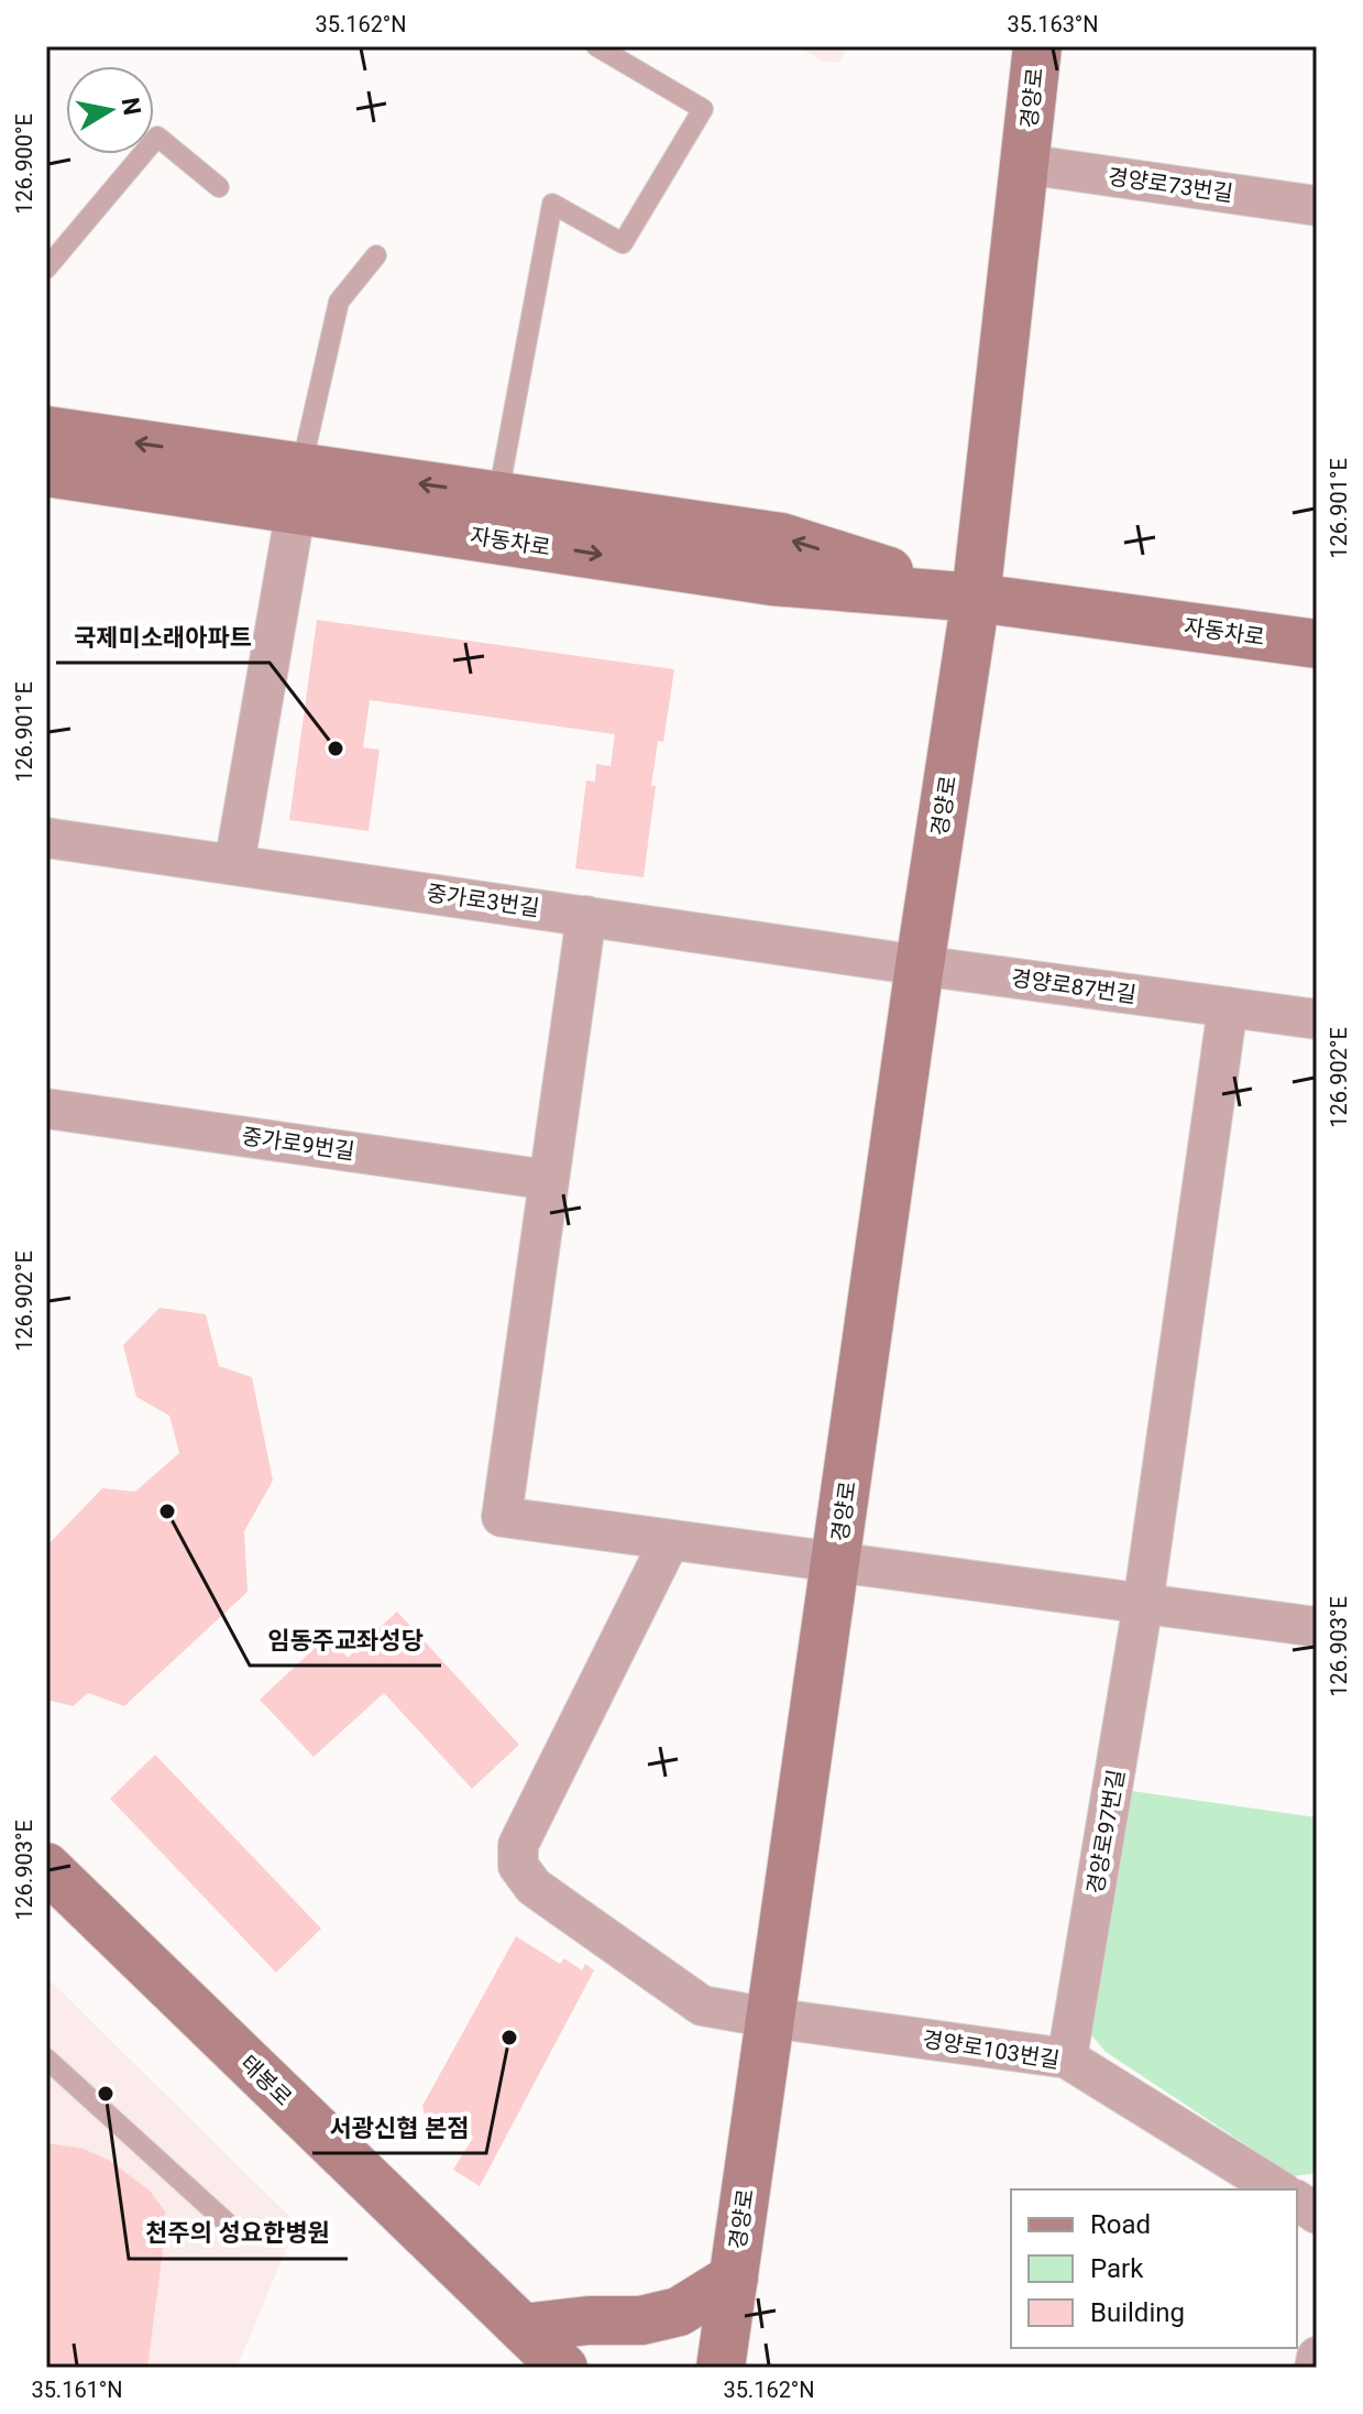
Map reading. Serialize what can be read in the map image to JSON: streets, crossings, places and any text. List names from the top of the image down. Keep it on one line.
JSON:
{"streets":{"street":["경양로","경양로73번길","자동차로","중가로3번길","경양로87번길","중가로9번길","경양로97번길","경양로103번길","태봉로"]},"crossings":[["경양로","경양로73번길"],["경양로","자동차로"],["경양로","중가로3번길"],["경양로","경양로87번길"],["경양로","중가로9번길"],["경양로","경양로103번길"],["중가로3번길","경양로87번길"],["경양로87번길","경양로97번길"],["경양로97번길","경양로103번길"]],"places":["국제미소래아파트","임동주교좌성당","서광신협 본점","천주의 성요한병원"],"legend":["Road","Park","Building"],"north":"right","coordinates":["35.162°N","35.163°N","126.900°E","126.901°E","126.902°E","126.903°E","35.161°N"]}
